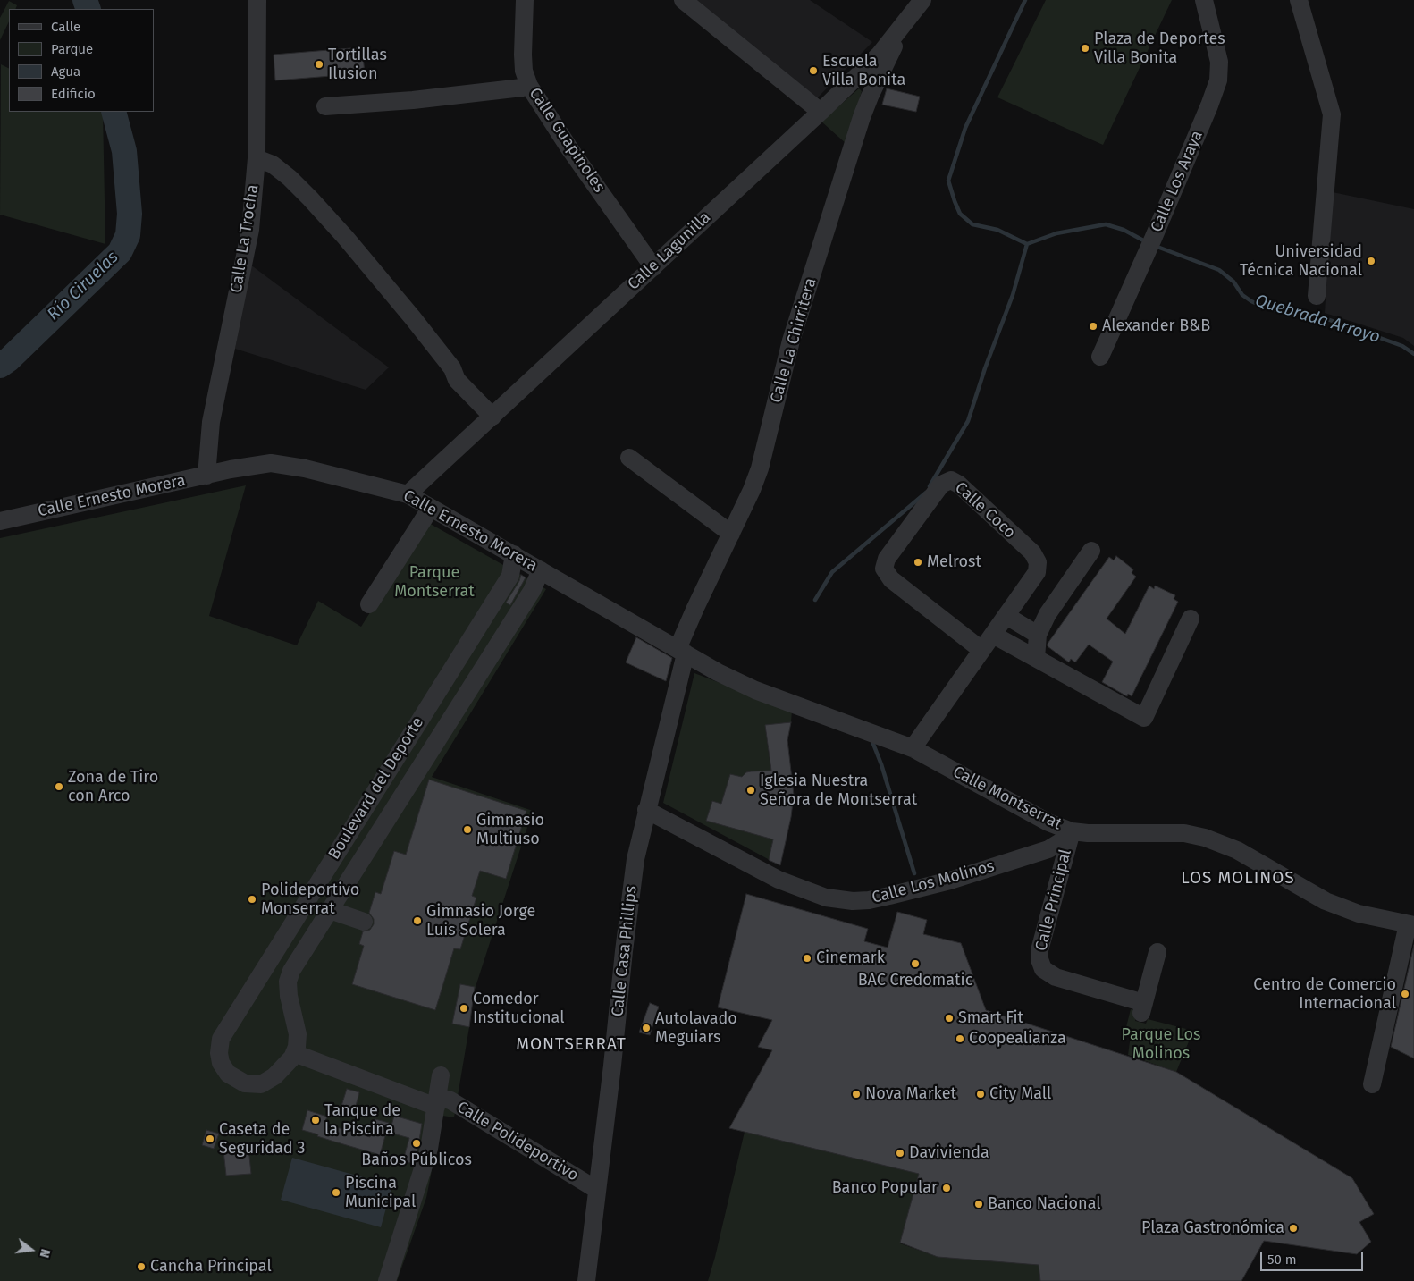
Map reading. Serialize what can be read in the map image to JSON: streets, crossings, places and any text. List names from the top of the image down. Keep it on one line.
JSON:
{"streets":{"street":["Calle Guapinoles","Calle Los Araya","Calle La Trocha","Calle Lagunilla","Calle La Chirritera","Calle Ernesto Morera","Calle Coco","Boulevard del Deporte","Calle Montserrat","Calle Los Molinos","Calle Principal","Calle Casa Phillips","Calle Polideportivo"]},"crossings":[["Calle Guapinoles","Calle Lagunilla"],["Calle La Trocha","Calle Ernesto Morera"],["Calle Lagunilla","Calle La Chirritera"],["Calle Lagunilla","Calle Ernesto Morera"],["Calle La Chirritera","Calle Ernesto Morera"],["Calle La Chirritera","Calle Montserrat"],["Calle La Chirritera","Calle Casa Phillips"],["Calle Ernesto Morera","Boulevard del Deporte"],["Calle Ernesto Morera","Calle Montserrat"],["Calle Ernesto Morera","Calle Casa Phillips"],["Calle Coco","Calle Montserrat"],["Boulevard del Deporte","Calle Polideportivo"],["Calle Montserrat","Calle Los Molinos"],["Calle Montserrat","Calle Principal"],["Calle Montserrat","Calle Casa Phillips"],["Calle Los Molinos","Calle Principal"],["Calle Los Molinos","Calle Casa Phillips"],["Calle Casa Phillips","Calle Polideportivo"]],"districts":["LOS MOLINOS","MONTSERRAT"],"water":["Río Ciruelas","Quebrada Arroyo"],"parks":["Parque Montserrat","Parque Los Molinos"],"places":["Plaza de Deportes Villa Bonita","Tortillas Ilusion","Escuela Villa Bonita","Universidad Técnica Nacional","Alexander B&B","Melrost","Zona de Tiro con Arco","Iglesia Nuestra Señora de Montserrat","Gimnasio Multiuso","Polideportivo Monserrat","Gimnasio Jorge Luis Solera","Cinemark","BAC Credomatic","Centro de Comercio Internacional","Comedor Institucional","Smart Fit","Autolavado Meguiars","Coopealianza","Nova Market","City Mall","Tanque de la Piscina","Caseta de Seguridad 3","Baños Públicos","Davivienda","Banco Popular","Piscina Municipal","Banco Nacional","Plaza Gastronómica","Cancha Principal"],"legend":["Calle","Parque","Agua","Edificio"],"scale_bar":"50 m","north":"right"}
